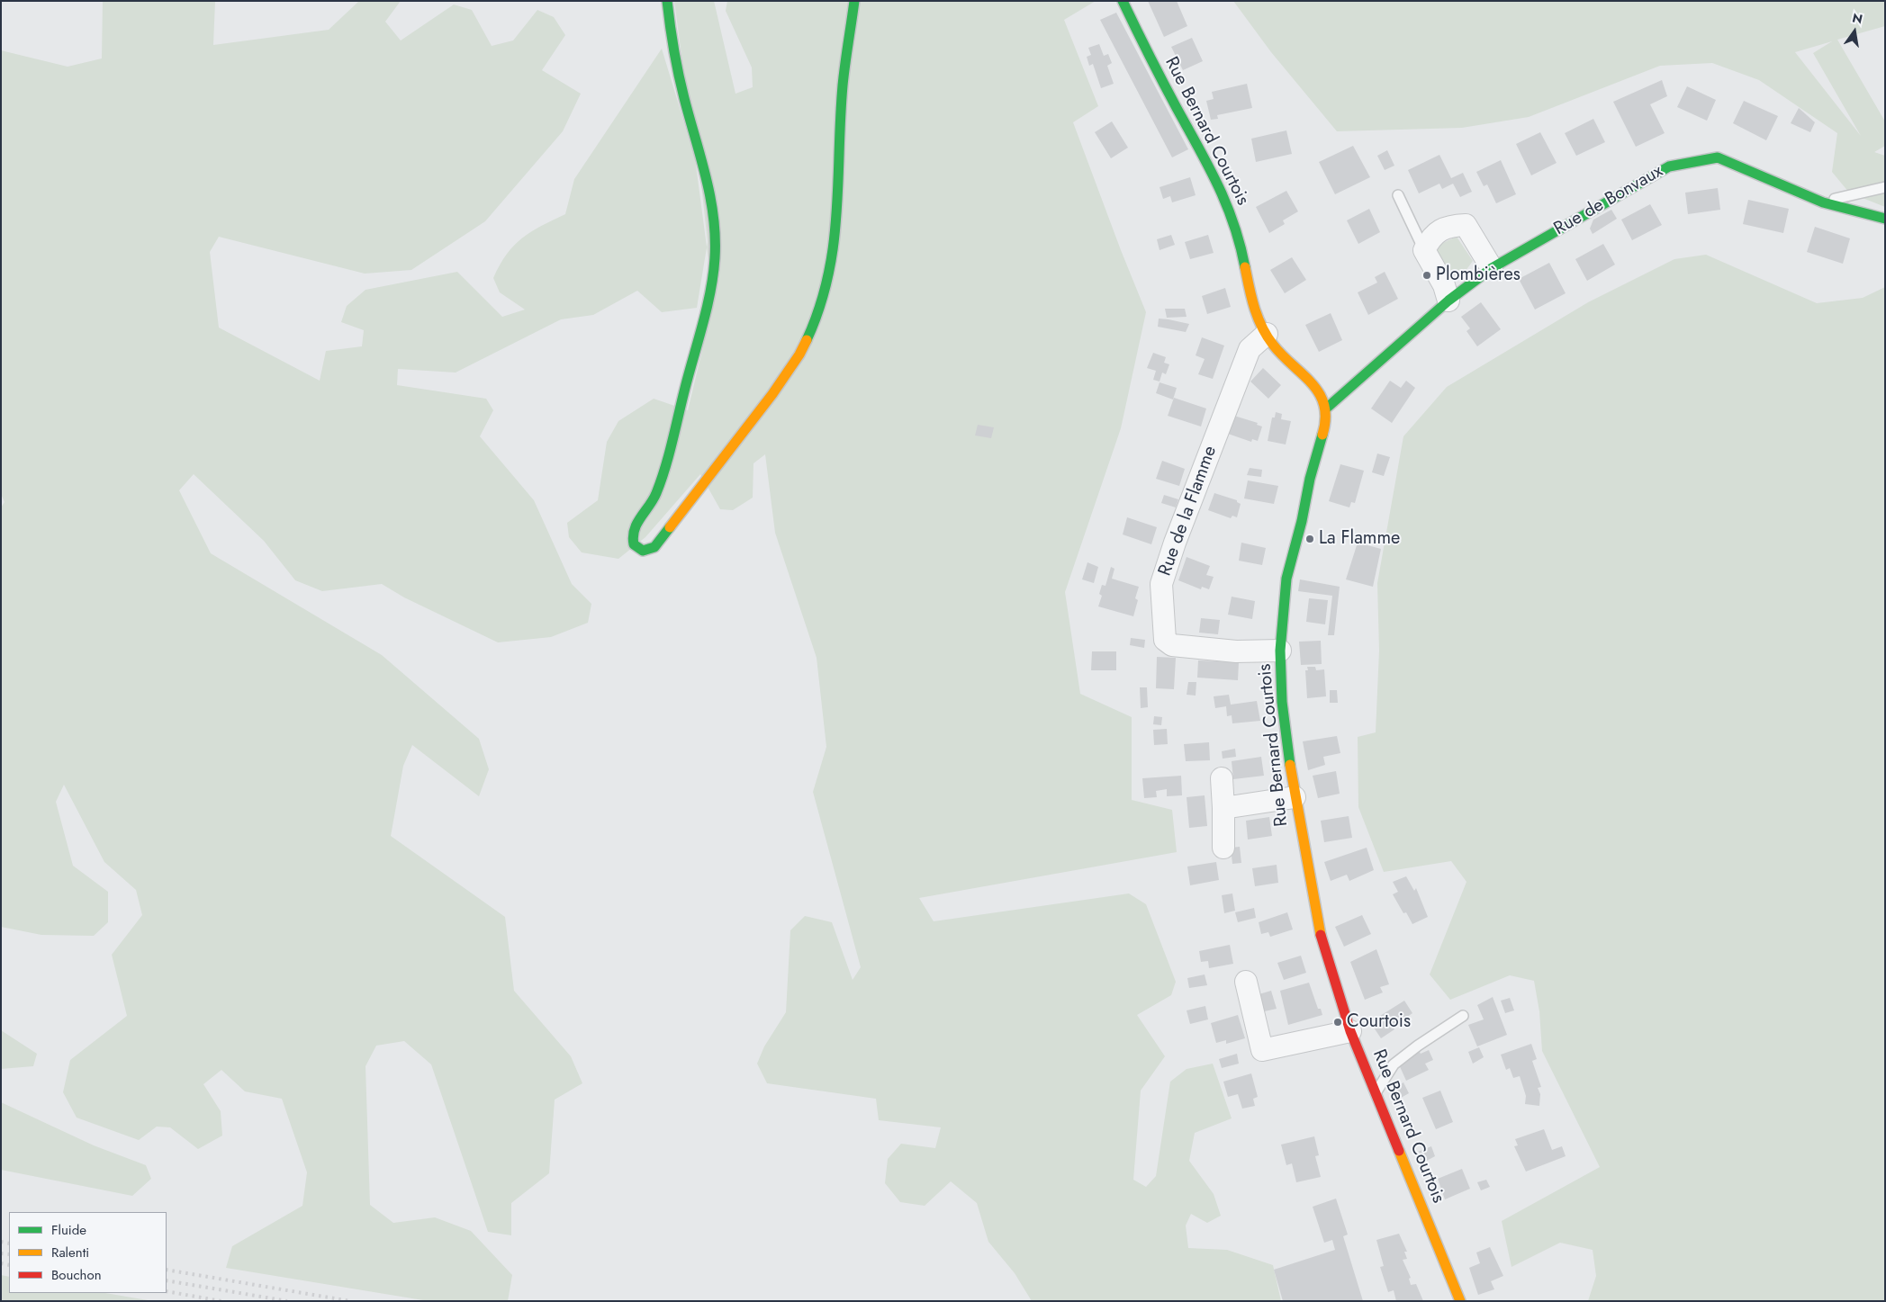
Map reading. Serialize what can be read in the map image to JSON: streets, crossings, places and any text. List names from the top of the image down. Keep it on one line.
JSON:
{"streets":{"street":["Rue Bernard Courtois","Rue de Bonvaux","Rue de la Flamme"]},"crossings":[["Rue Bernard Courtois","Rue de Bonvaux"],["Rue Bernard Courtois","Rue de la Flamme"]],"places":["Plombières","La Flamme","Courtois"],"legend":["Fluide","Ralenti","Bouchon"],"north":"top"}
